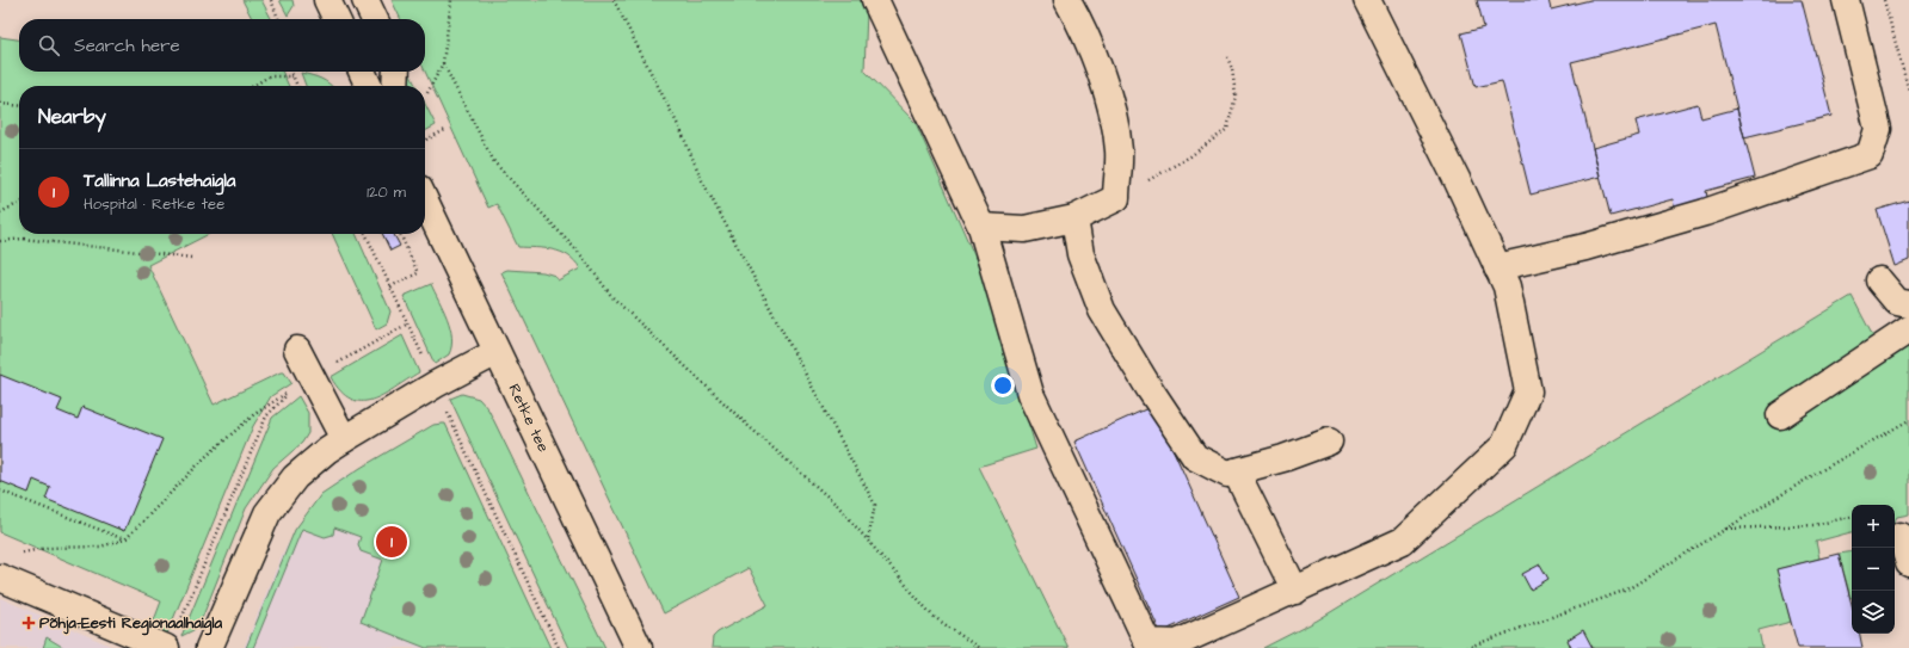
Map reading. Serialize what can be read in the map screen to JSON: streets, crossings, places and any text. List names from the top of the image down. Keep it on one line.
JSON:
{"streets":{"street":["Retke tee"]},"places":{"health":["Põhja-Eesti Regionaalhaigla"]},"page":{"search":"Search here","heading":"Nearby","list":[{"mark":"1","name":"Tallinna Lastehaigla","note":"Hospital · Retke tee","value":"120 m"}],"map_buttons":["+","−"],"pins":"1"}}
